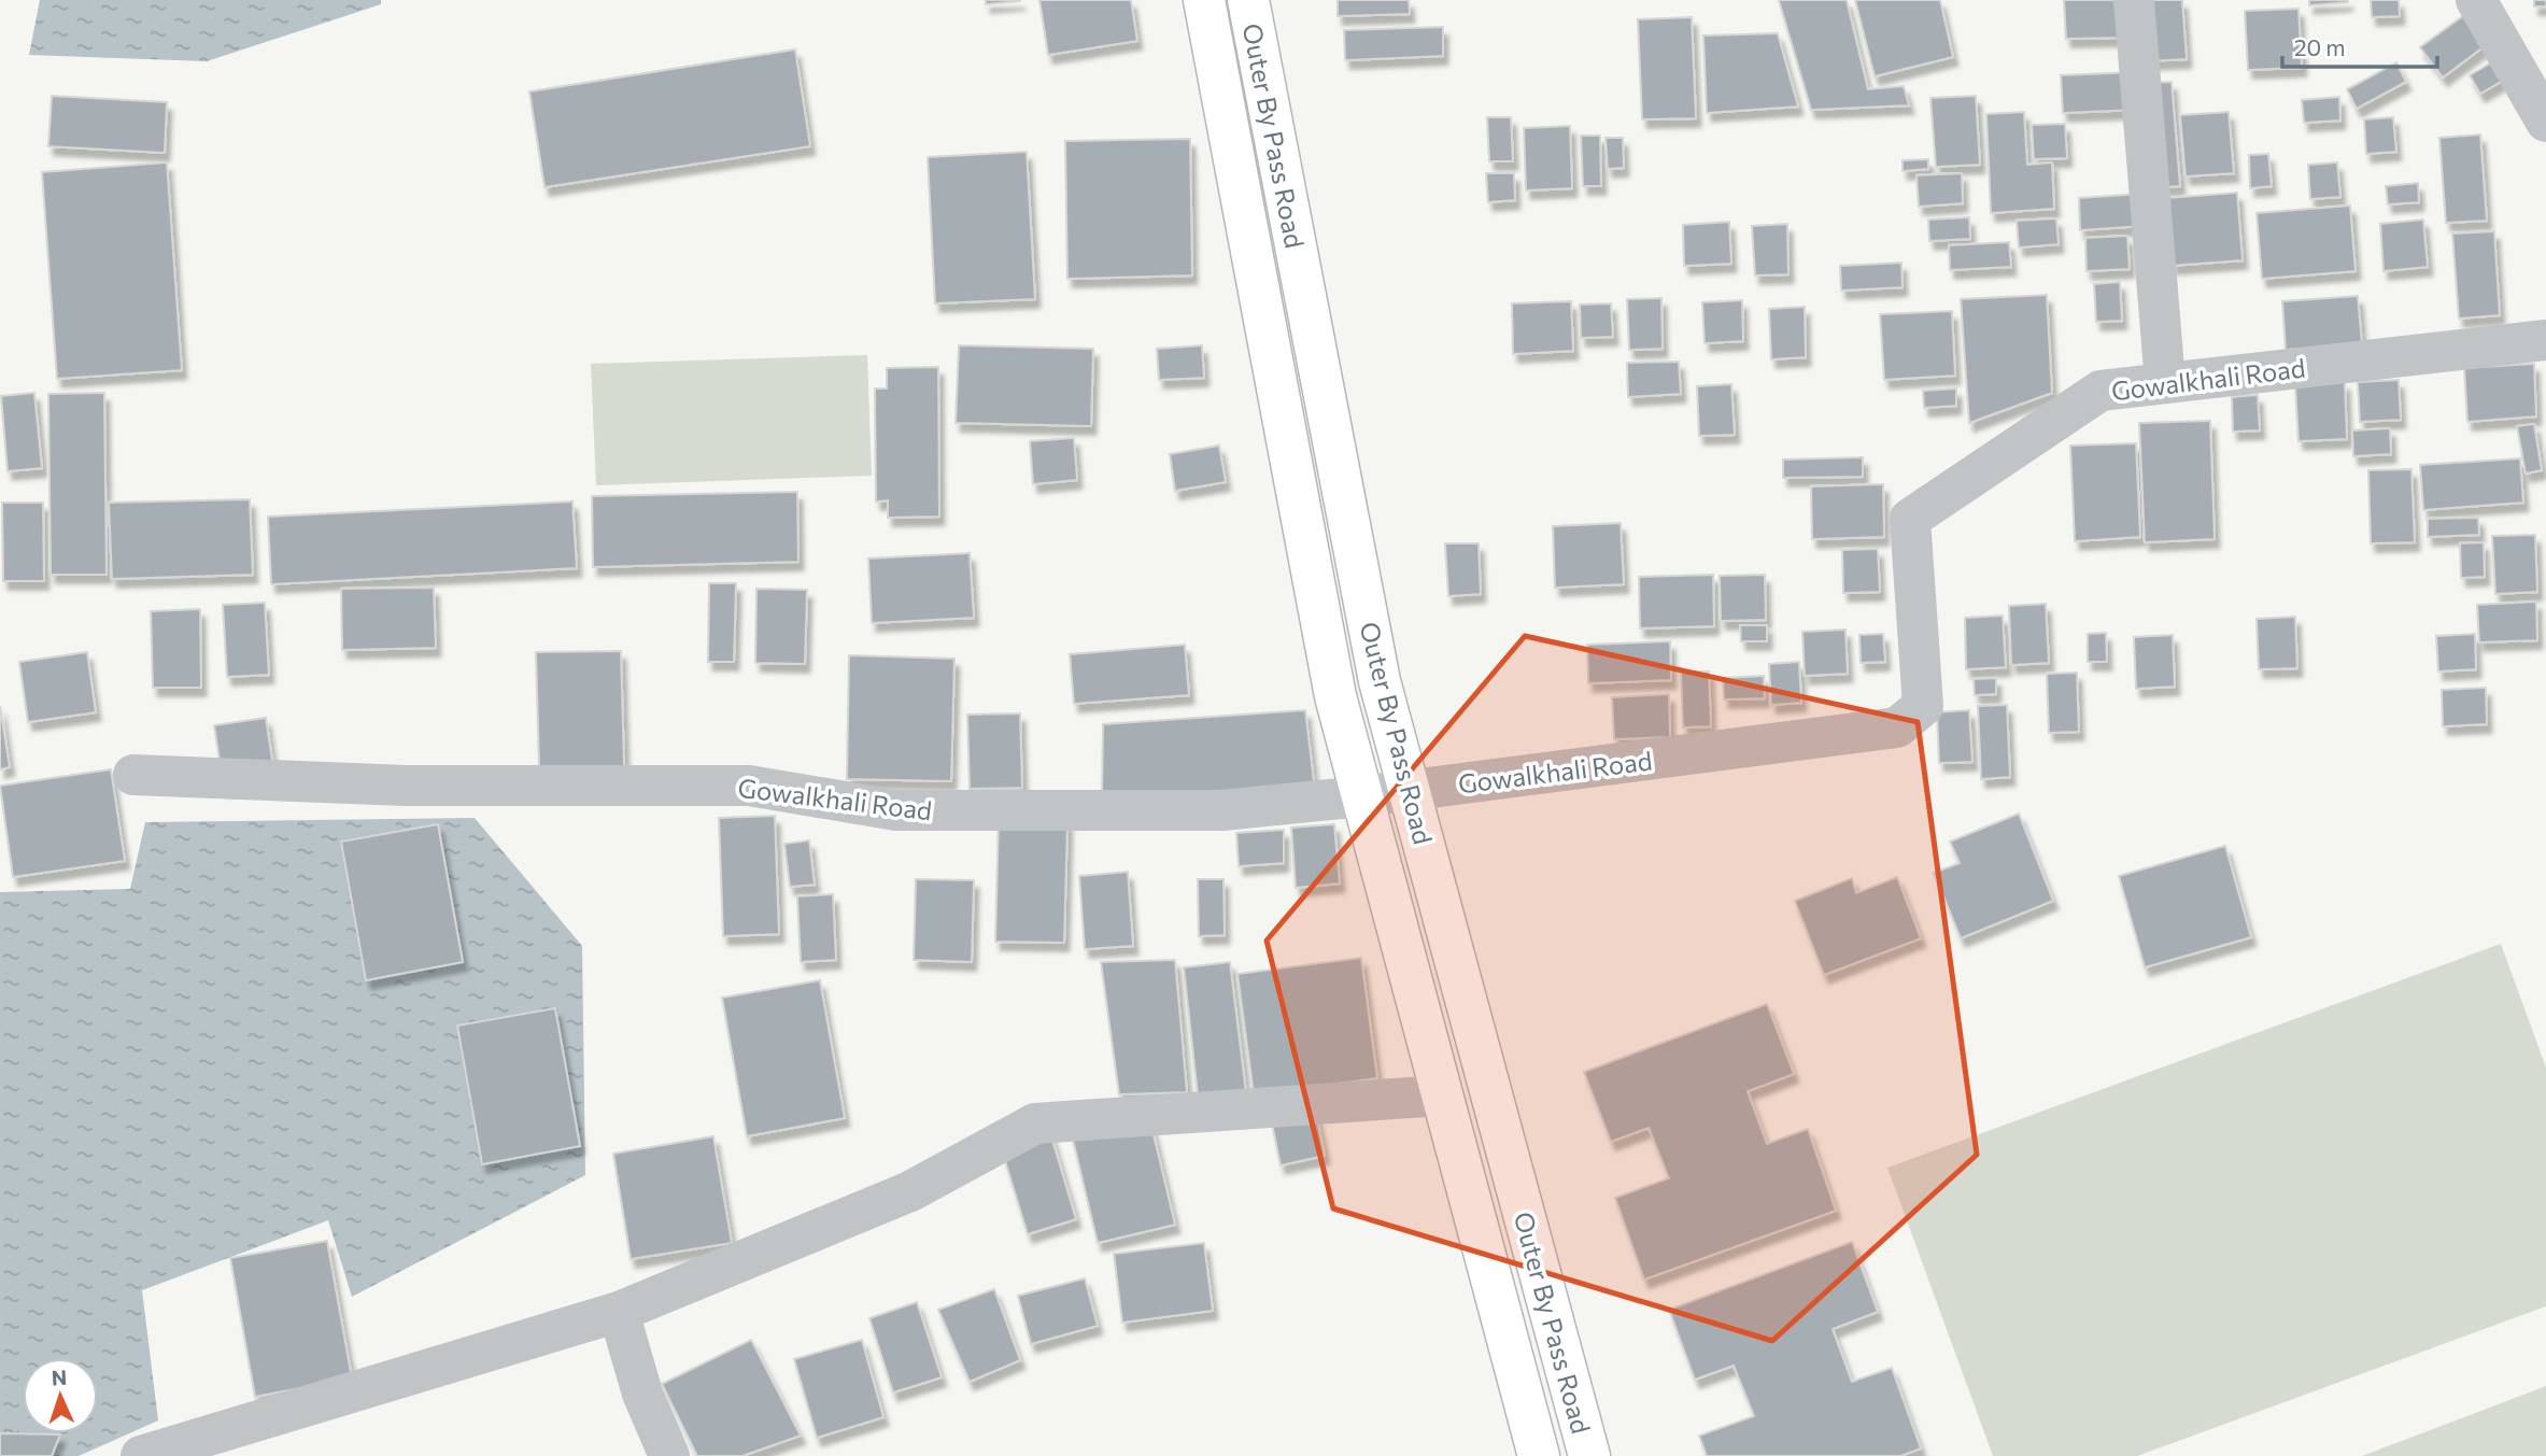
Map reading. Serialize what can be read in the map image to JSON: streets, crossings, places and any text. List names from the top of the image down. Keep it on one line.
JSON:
{"streets":{"main road":["Outer By Pass Road"],"street":["Gowalkhali Road"]},"crossings":[["Outer By Pass Road","Gowalkhali Road"]],"scale_bar":"20 m","north":"top"}
